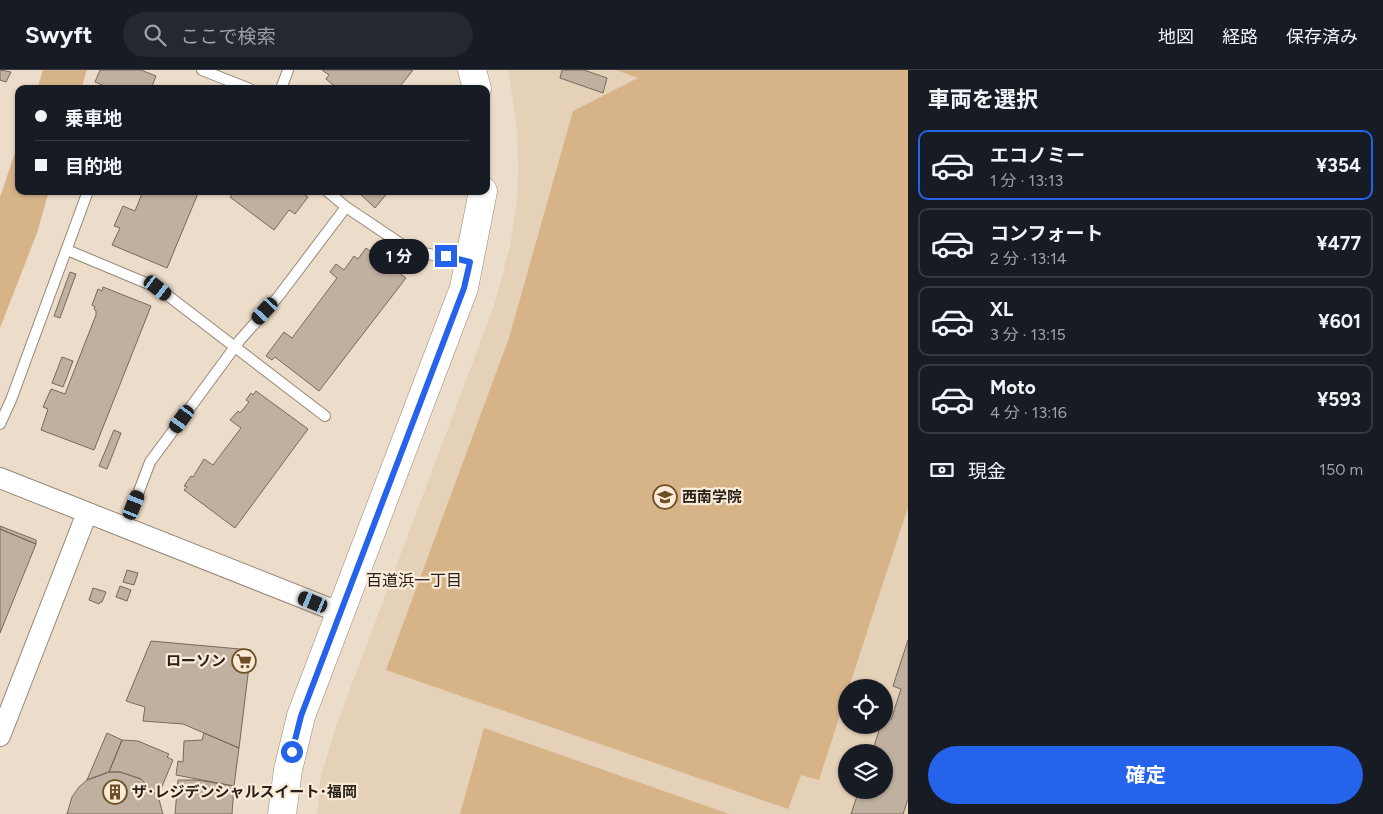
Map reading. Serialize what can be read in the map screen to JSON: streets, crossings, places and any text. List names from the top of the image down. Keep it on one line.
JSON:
{"districts":["百道浜一丁目"],"places":{"school or university":["西南学院"],"supermarket":["ローソン"],"building":["ザ･レジデンシャルスイート･福岡"]},"page":{"header":"Swyft","search":"ここで検索","nav":["地図","経路","保存済み"],"heading":"車両を選択","banner":["乗車地","目的地"],"list":[{"name":"エコノミー","note":"1 分 · 13:13","value":"¥354"},{"name":"コンフォート","note":"2 分 · 13:14","value":"¥477"},{"name":"XL","note":"3 分 · 13:15","value":"¥601"},{"name":"Moto","note":"4 分 · 13:16","value":"¥593"}],"bubble":"1 分","pay":["現金","150 m"],"buttons":"確定"}}
